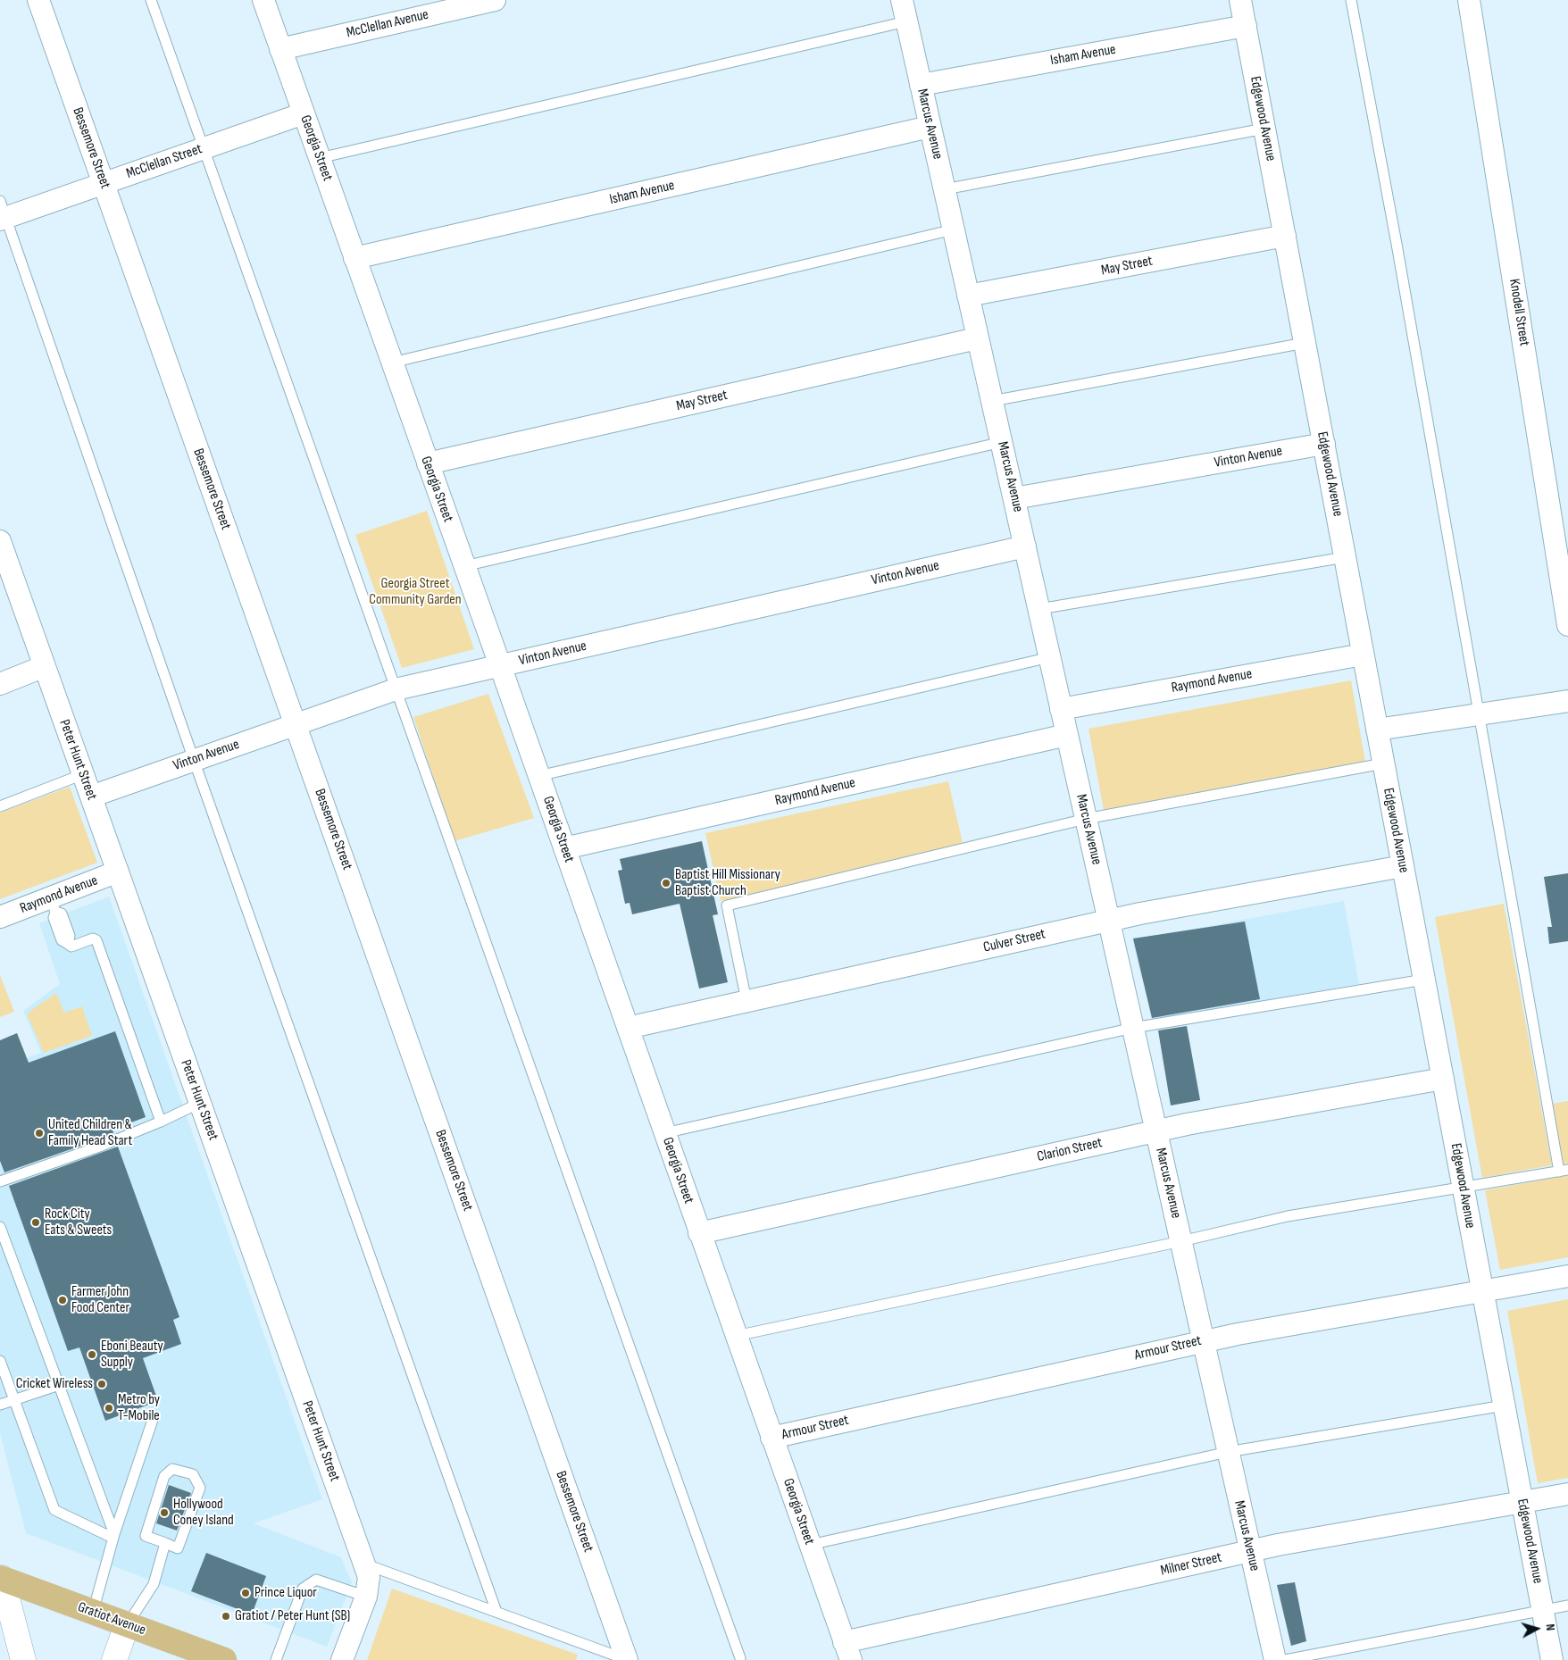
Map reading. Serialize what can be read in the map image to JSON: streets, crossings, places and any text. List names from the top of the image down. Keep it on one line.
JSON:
{"streets":{"main road":["Gratiot Avenue"],"street":["McClellan Avenue","Isham Avenue","Edgewood Avenue","Marcus Avenue","Bessemore Street","Georgia Street","McClellan Street","May Street","Knodell Street","Vinton Avenue","Raymond Avenue","Peter Hunt Street","Culver Street","Clarion Street","Armour Street","Milner Street"]},"crossings":[["McClellan Avenue","Georgia Street"],["Isham Avenue","Edgewood Avenue"],["Isham Avenue","Marcus Avenue"],["Isham Avenue","Georgia Street"],["Edgewood Avenue","May Street"],["Edgewood Avenue","Vinton Avenue"],["Edgewood Avenue","Raymond Avenue"],["Edgewood Avenue","Culver Street"],["Edgewood Avenue","Clarion Street"],["Edgewood Avenue","Armour Street"],["Edgewood Avenue","Milner Street"],["Marcus Avenue","May Street"],["Marcus Avenue","Vinton Avenue"],["Marcus Avenue","Raymond Avenue"],["Marcus Avenue","Culver Street"],["Marcus Avenue","Clarion Street"],["Marcus Avenue","Armour Street"],["Marcus Avenue","Milner Street"],["Bessemore Street","McClellan Street"],["Bessemore Street","Vinton Avenue"],["Georgia Street","McClellan Street"],["Georgia Street","May Street"],["Georgia Street","Vinton Avenue"],["Georgia Street","Raymond Avenue"],["Georgia Street","Culver Street"],["Georgia Street","Clarion Street"],["Georgia Street","Armour Street"],["Georgia Street","Milner Street"],["Vinton Avenue","Peter Hunt Street"],["Raymond Avenue","Peter Hunt Street"]],"parks":["Georgia Street Community Garden"],"places":["Baptist Hill Missionary Baptist Church","United Children & Family Head Start","Rock City Eats & Sweets","Farmer John Food Center","Eboni Beauty Supply","Cricket Wireless","Metro by T-Mobile","Hollywood Coney Island","Prince Liquor","Gratiot / Peter Hunt (SB)"],"north":"right"}
